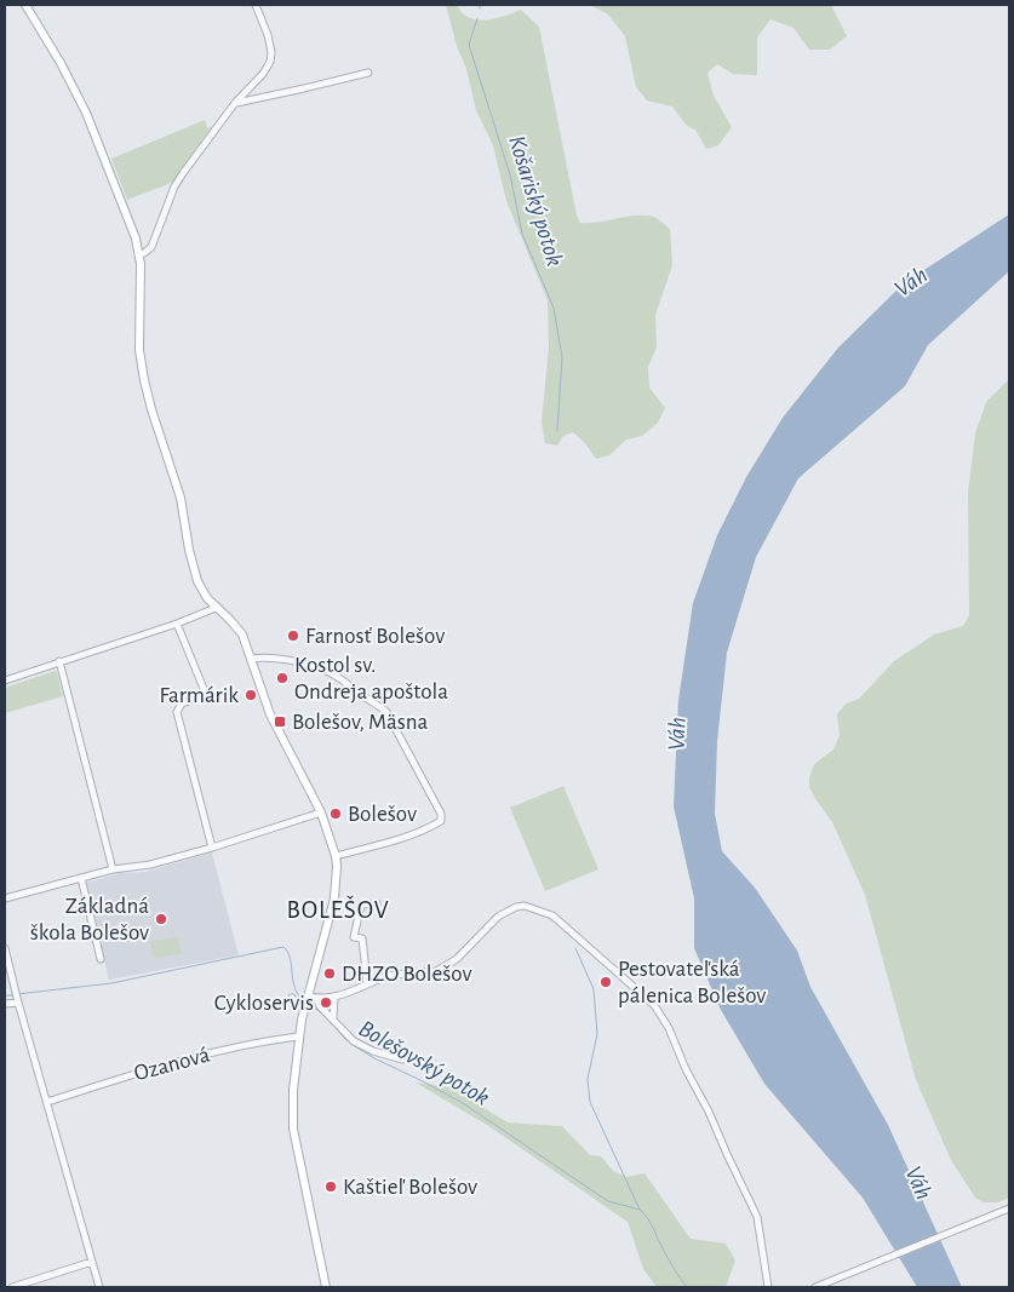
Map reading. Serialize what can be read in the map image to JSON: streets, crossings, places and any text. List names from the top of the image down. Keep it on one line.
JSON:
{"streets":{"street":["Ozanová"]},"districts":["BOLEŠOV"],"water":["Košariský potok","Váh","Bolešovský potok"],"places":{"other":["Farnosť Bolešov","Kostol sv. Ondreja apoštola","Farmárik","Bolešov","Základná škola Bolešov","DHZO Bolešov","Pestovateľská pálenica Bolešov","Cykloservis","Kaštieľ Bolešov"],"transit":["Bolešov, Mäsna"]}}
